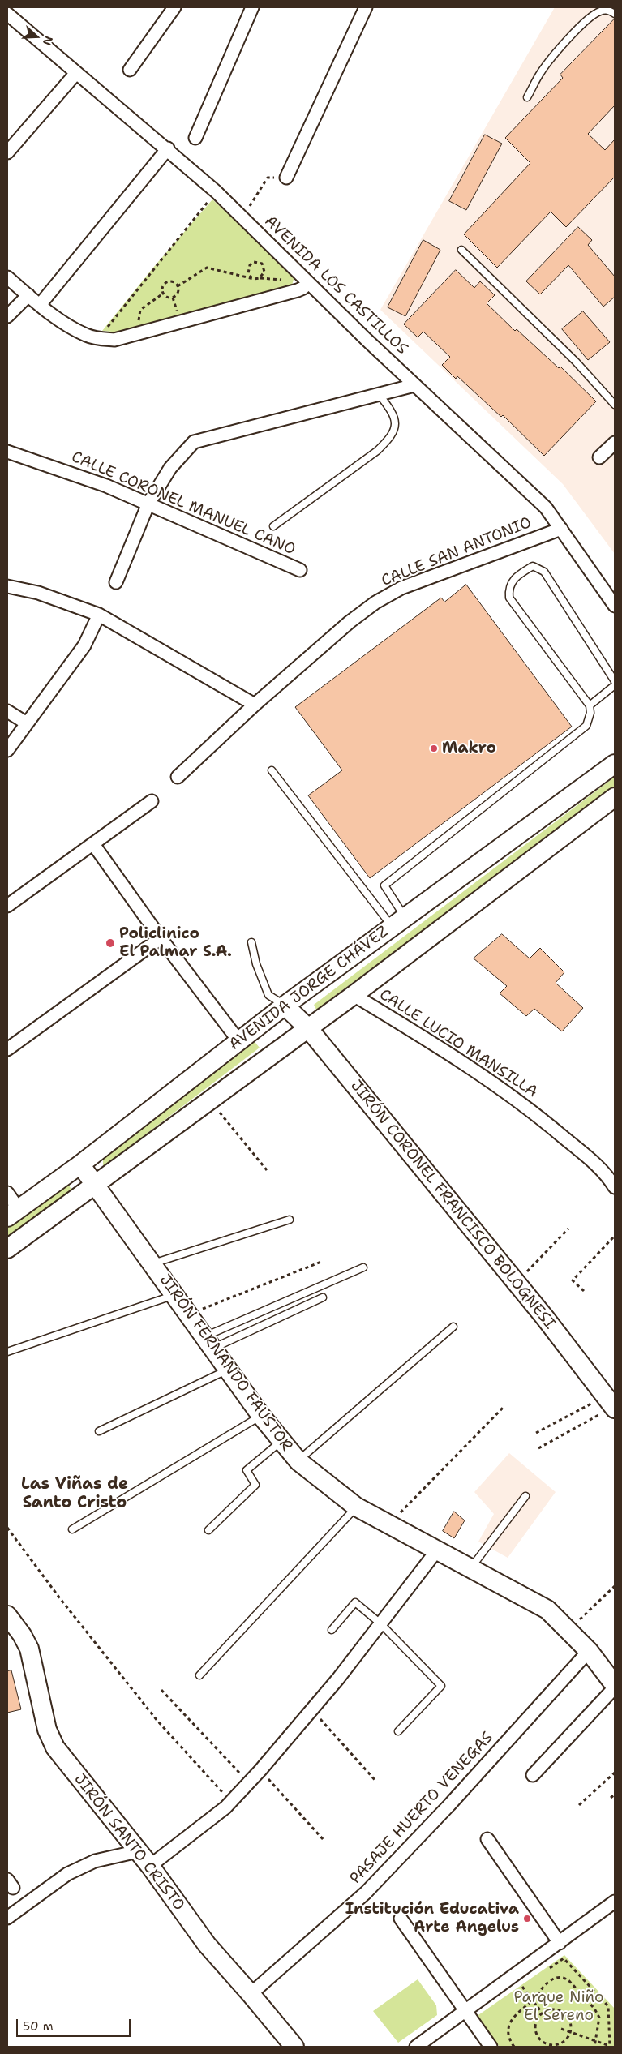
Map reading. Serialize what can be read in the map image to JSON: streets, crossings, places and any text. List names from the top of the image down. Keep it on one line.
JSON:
{"streets":{"street":["AVENIDA LOS CASTILLOS","CALLE CORONEL MANUEL CANO","CALLE SAN ANTONIO","AVENIDA JORGE CHÁVEZ","CALLE LUCIO MANSILLA","JIRÓN CORONEL FRANCISCO BOLOGNESI","JIRÓN FERNANDO FAUSTOR","PASAJE HUERTO VENEGAS","JIRÓN SANTO CRISTO"]},"crossings":[["AVENIDA LOS CASTILLOS","CALLE SAN ANTONIO"],["AVENIDA JORGE CHÁVEZ","CALLE LUCIO MANSILLA"],["AVENIDA JORGE CHÁVEZ","JIRÓN CORONEL FRANCISCO BOLOGNESI"],["AVENIDA JORGE CHÁVEZ","JIRÓN FERNANDO FAUSTOR"],["JIRÓN FERNANDO FAUSTOR","PASAJE HUERTO VENEGAS"],["PASAJE HUERTO VENEGAS","JIRÓN SANTO CRISTO"]],"districts":["Las Viñas de Santo Cristo"],"parks":["Parque Niño El Sereno"],"places":["Makro","Policlinico El Palmar S.A.","Institución Educativa Arte Angelus"],"scale_bar":"50 m","north":"right"}
